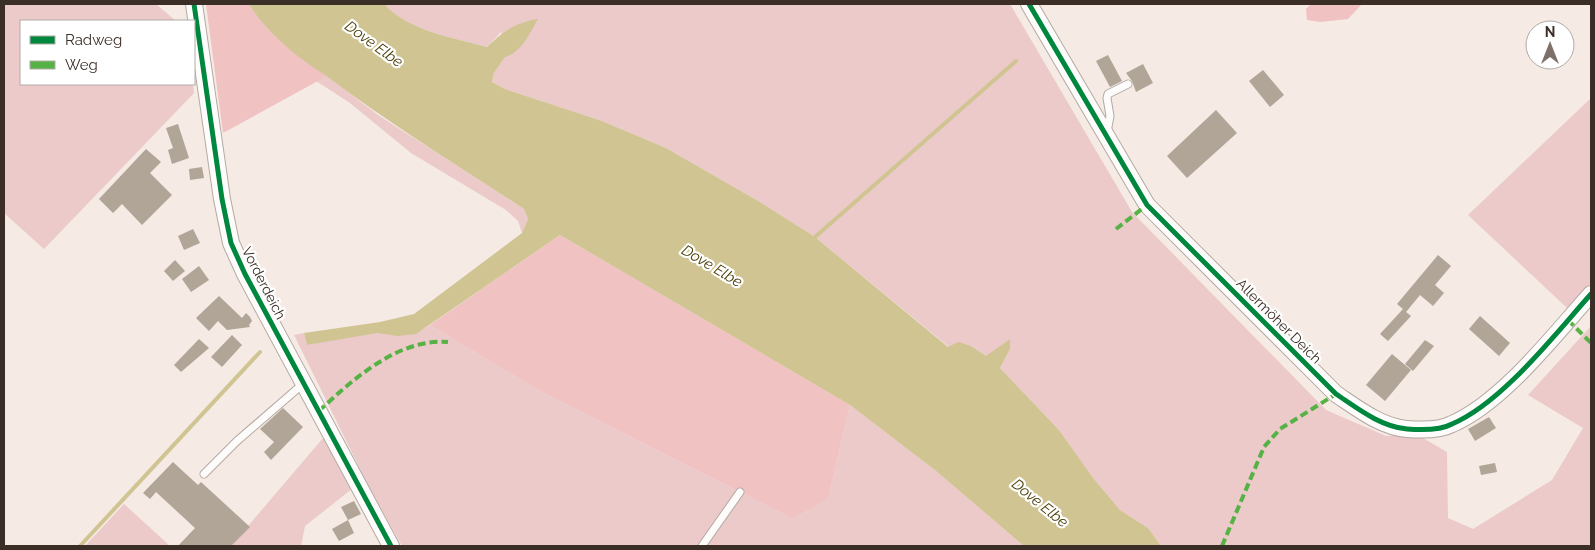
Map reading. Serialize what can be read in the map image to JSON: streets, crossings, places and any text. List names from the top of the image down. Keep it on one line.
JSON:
{"streets":{"street":["Vorderdeich","Allermöher Deich"]},"water":["Dove Elbe"],"legend":["Radweg","Weg"],"north":"top"}
